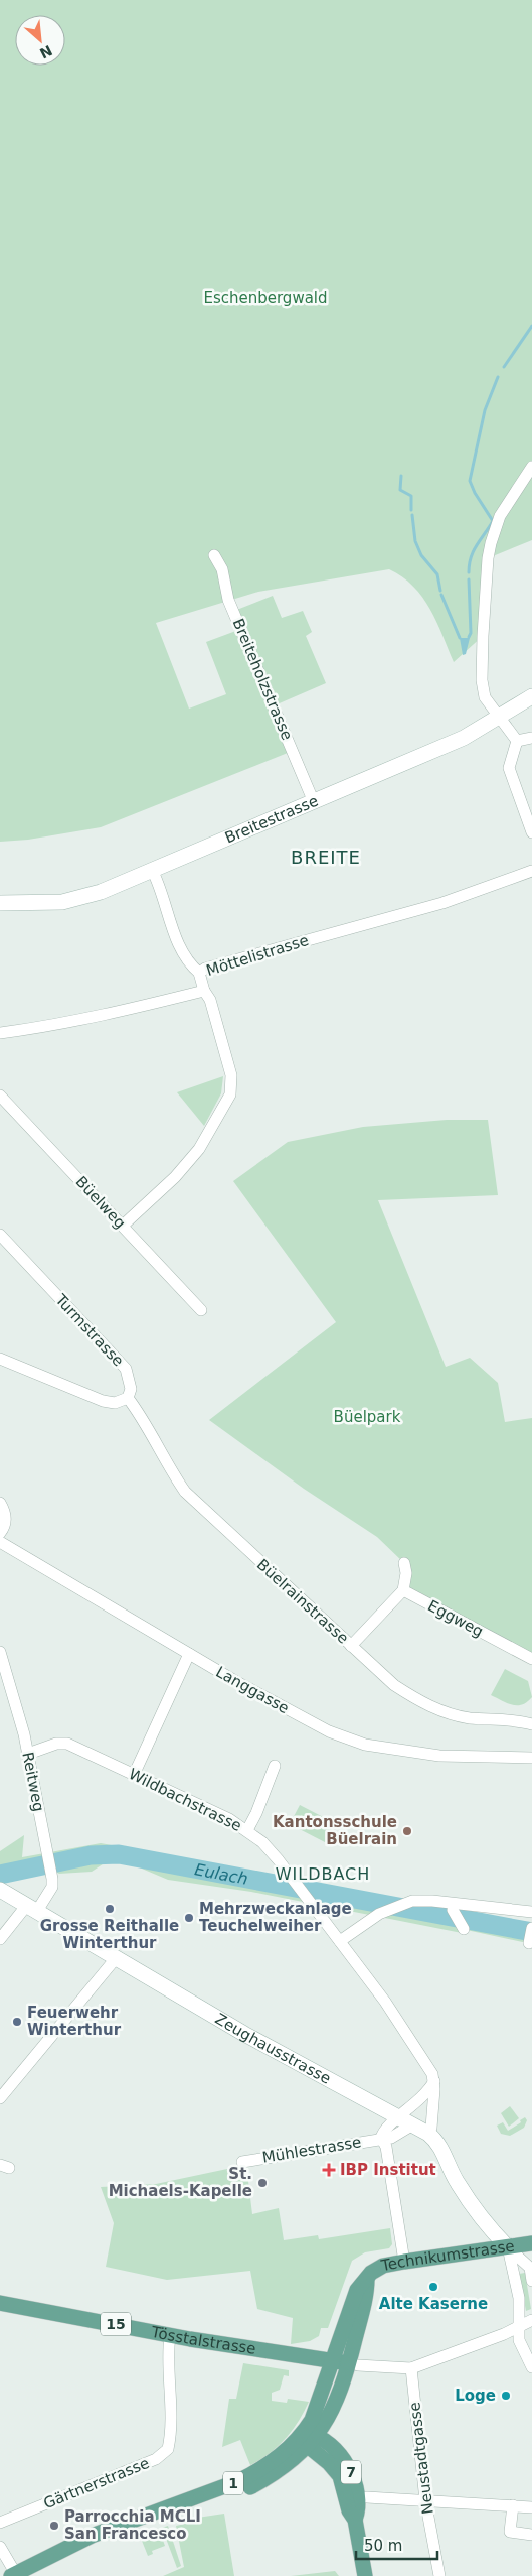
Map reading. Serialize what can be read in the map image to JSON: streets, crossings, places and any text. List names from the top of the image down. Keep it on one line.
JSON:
{"streets":{"main road":["Technikumstrasse","15","Tösstalstrasse","7","1"],"street":["Breiteholzstrasse","Breitestrasse","Möttelistrasse","Büelweg","Turmstrasse","Büelrainstrasse","Eggweg","Langgasse","Reitweg","Wildbachstrasse","Zeughausstrasse","Mühlestrasse","Neustadtgasse","Gärtnerstrasse"]},"crossings":[["Breiteholzstrasse","Breitestrasse"],["Turmstrasse","Büelrainstrasse"],["Reitweg","Wildbachstrasse"],["Reitweg","Zeughausstrasse"],["Zeughausstrasse","Mühlestrasse"],["Zeughausstrasse","Technikumstrasse"],["Technikumstrasse","Tösstalstrasse"],["Technikumstrasse","1"],["Tösstalstrasse","Neustadtgasse"],["Tösstalstrasse","Gärtnerstrasse"],["Tösstalstrasse","1"],["7","1"]],"districts":["BREITE","WILDBACH"],"water":["Eulach"],"parks":["Eschenbergwald","Büelpark"],"places":{"other":["Kantonsschule Büelrain","Grosse Reithalle Winterthur","Mehrzweckanlage Teuchelweiher","Feuerwehr Winterthur","St. Michaels-Kapelle","Alte Kaserne","Loge","Parrocchia MCLI San Francesco"],"health":["IBP Institut"]},"scale_bar":"50 m","north":"bottom right"}
